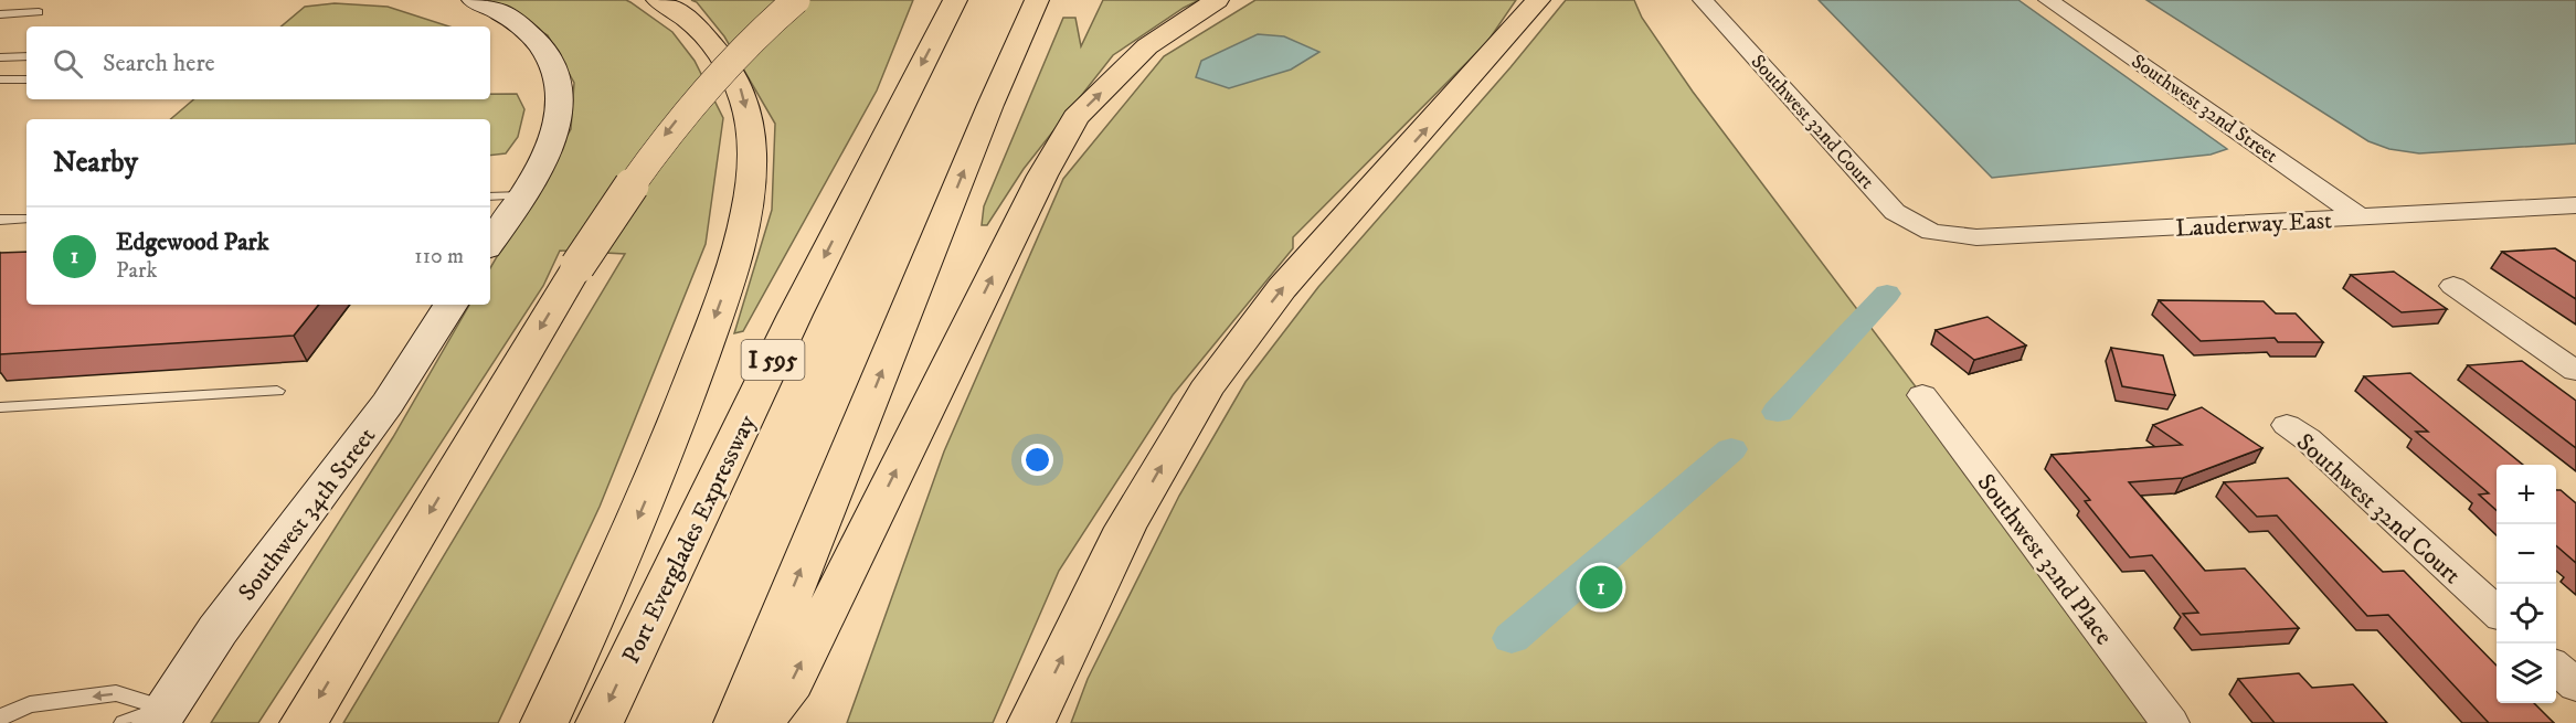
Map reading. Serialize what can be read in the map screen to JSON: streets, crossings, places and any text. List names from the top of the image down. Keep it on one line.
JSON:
{"streets":{"highway":["I 595","Port Everglades Expressway"],"street":["Southwest 32nd Street","Southwest 32nd Court","Lauderway East","Southwest 34th Street","Southwest 32nd Place"]},"crossings":[["Southwest 32nd Street","Lauderway East"],["Southwest 32nd Court","Lauderway East"]],"page":{"search":"Search here","heading":"Nearby","list":[{"mark":"1","name":"Edgewood Park","note":"Park","value":"110 m"}],"map_buttons":["+","−"],"pins":"1"}}
